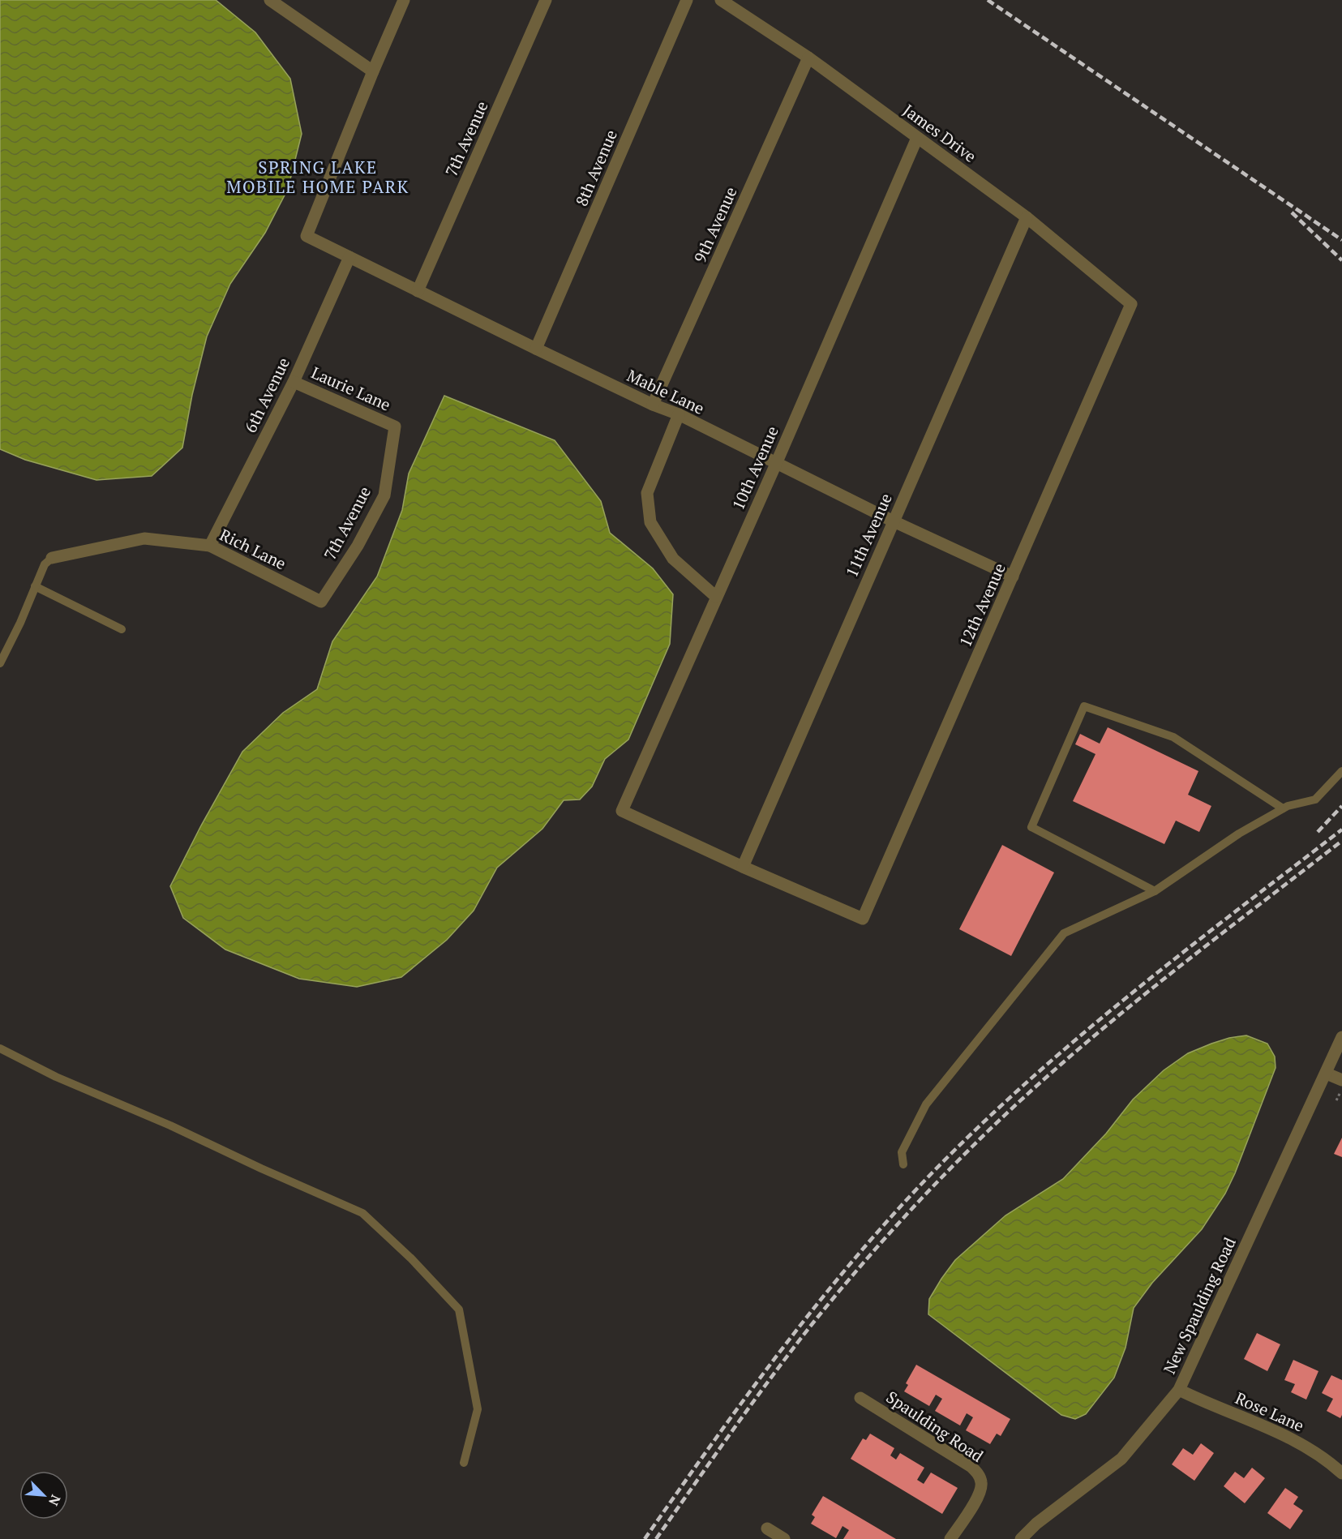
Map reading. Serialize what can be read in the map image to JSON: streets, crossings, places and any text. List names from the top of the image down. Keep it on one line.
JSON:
{"streets":{"street":["James Drive","7th Avenue","8th Avenue","9th Avenue","Laurie Lane","Mable Lane","6th Avenue","10th Avenue","11th Avenue","Rich Lane","12th Avenue","New Spaulding Road","Rose Lane","Spaulding Road"]},"crossings":[["James Drive","9th Avenue"],["James Drive","10th Avenue"],["James Drive","11th Avenue"],["James Drive","12th Avenue"],["7th Avenue","Laurie Lane"],["7th Avenue","Mable Lane"],["7th Avenue","Rich Lane"],["8th Avenue","Mable Lane"],["9th Avenue","Mable Lane"],["Laurie Lane","6th Avenue"],["Mable Lane","6th Avenue"],["Mable Lane","10th Avenue"],["Mable Lane","11th Avenue"],["Mable Lane","12th Avenue"],["6th Avenue","Rich Lane"],["10th Avenue","11th Avenue"],["10th Avenue","12th Avenue"],["11th Avenue","12th Avenue"],["New Spaulding Road","Rose Lane"]],"districts":["SPRING LAKE MOBILE HOME PARK"],"north":"bottom right"}
